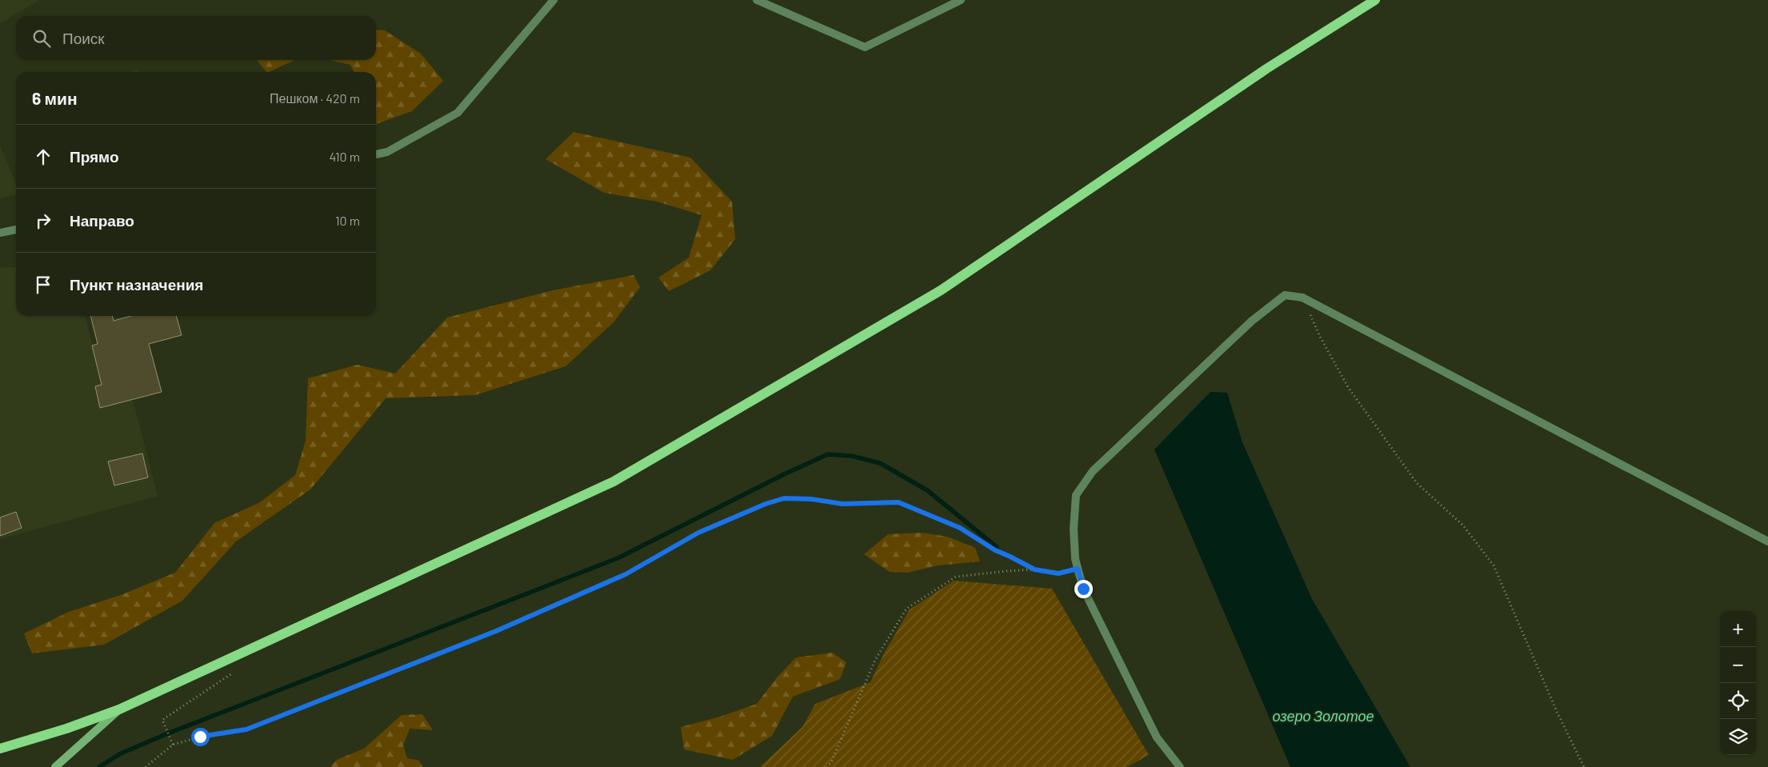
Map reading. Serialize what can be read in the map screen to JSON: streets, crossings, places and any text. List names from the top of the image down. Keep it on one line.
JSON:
{"water":["озеро Золотое"],"page":{"search":"Поиск","heading":["6 мин","Пешком · 420 m"],"list":[["Прямо","410 m"],["Направо","10 m"],"Пункт назначения"],"map_buttons":["+","−"]}}
